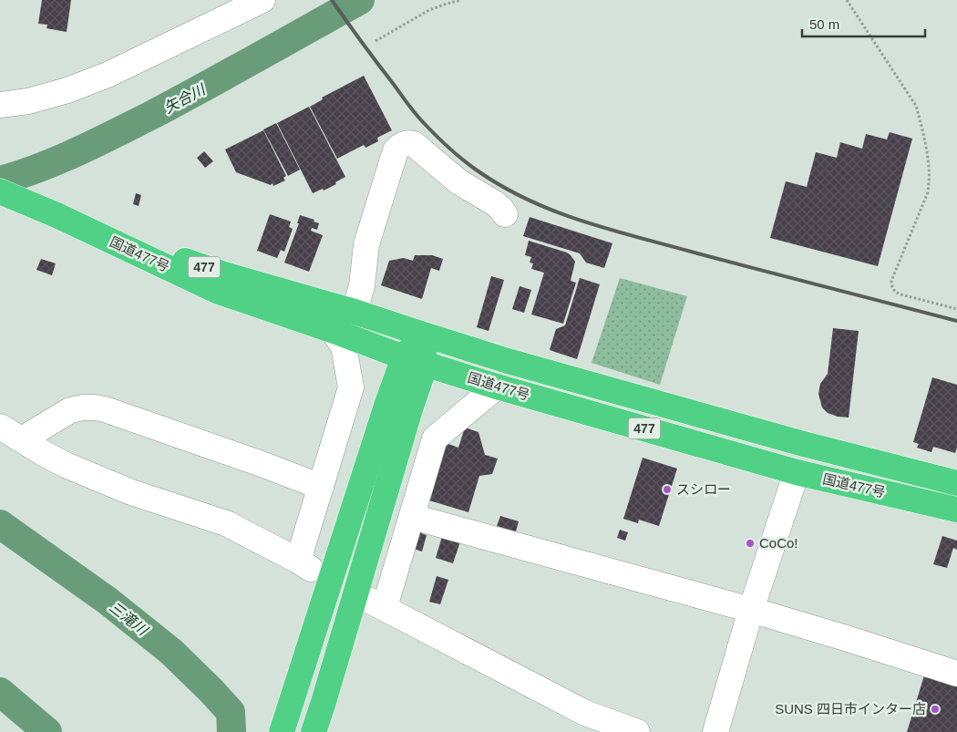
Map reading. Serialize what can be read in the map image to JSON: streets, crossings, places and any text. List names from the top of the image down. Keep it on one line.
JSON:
{"streets":{"highway":["国道477号","477"]},"water":["矢合川","三滝川"],"places":["スシロー","CoCo!","SUNS 四日市インター店"],"scale_bar":"50 m"}
